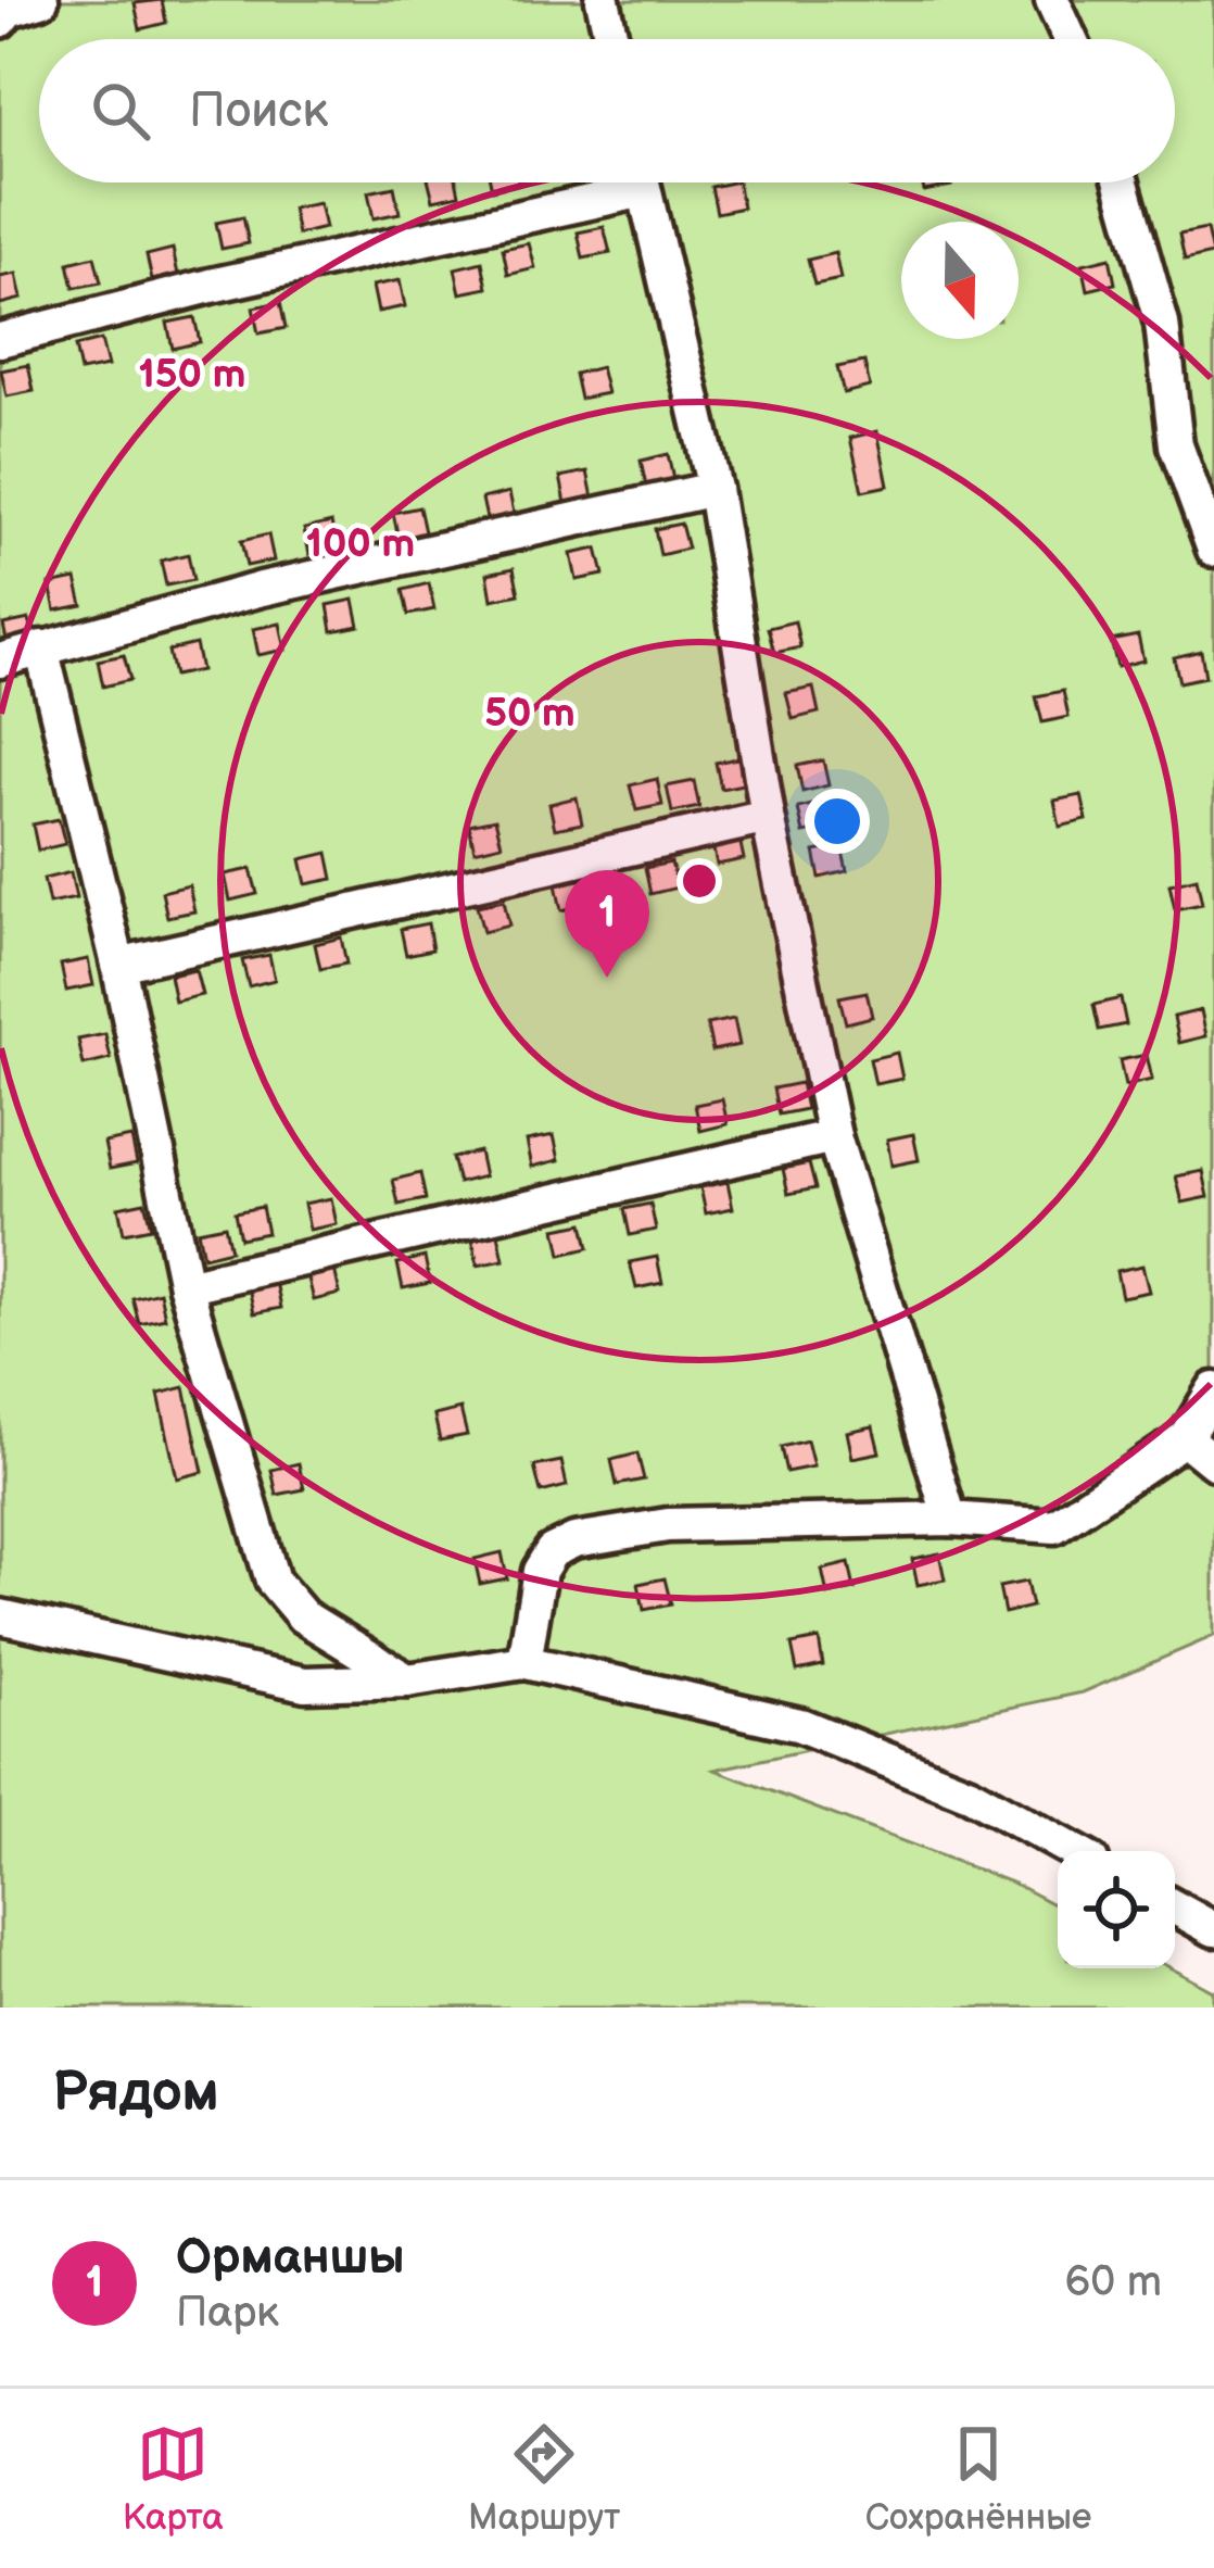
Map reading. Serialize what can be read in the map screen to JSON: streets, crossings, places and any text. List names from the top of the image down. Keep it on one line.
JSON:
{"north":"bottom","page":{"search":"Поиск","pins":"1","heading":"Рядом","list":[{"mark":"1","name":"Орманшы","note":"Парк","value":"60 m"}],"nav":["Карта","Маршрут","Сохранённые"]},"rings":["150 m","100 m","50 m"]}
